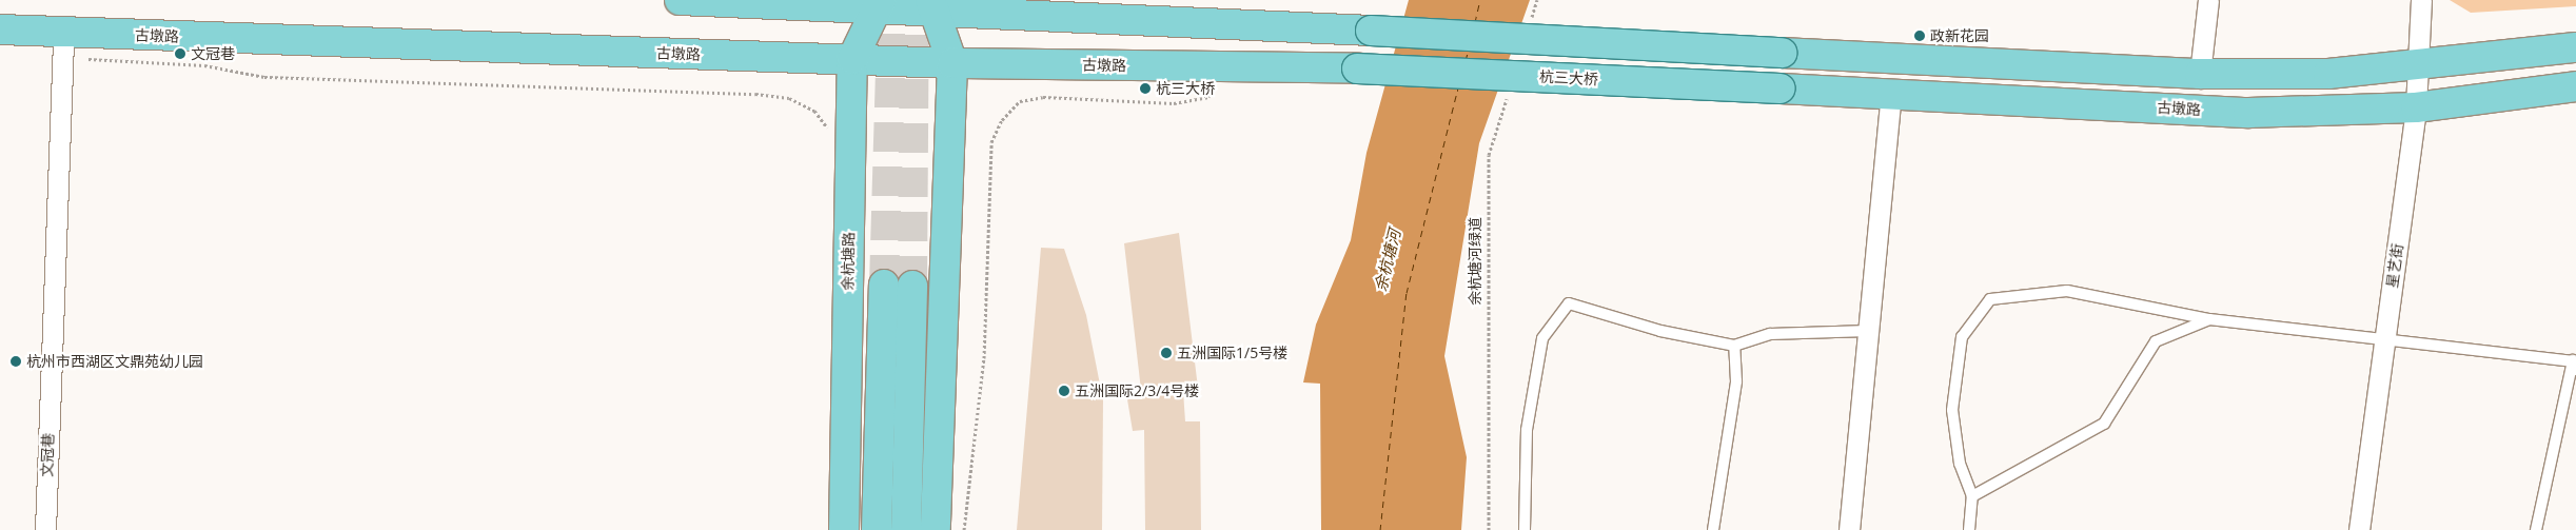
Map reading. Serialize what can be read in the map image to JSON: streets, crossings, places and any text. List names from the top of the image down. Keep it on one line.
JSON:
{"streets":{"main road":["古墩路","杭三大桥","余杭塘路"],"street":["星艺街","文冠巷"],"path":["余杭塘河绿道"]},"crossings":[["古墩路","杭三大桥"],["古墩路","余杭塘路"],["古墩路","星艺街"],["古墩路","文冠巷"]],"water":["余杭塘河"],"places":["政新花园","文冠巷","杭三大桥","五洲国际1/5号楼","杭州市西湖区文鼎苑幼儿园","五洲国际2/3/4号楼"]}
